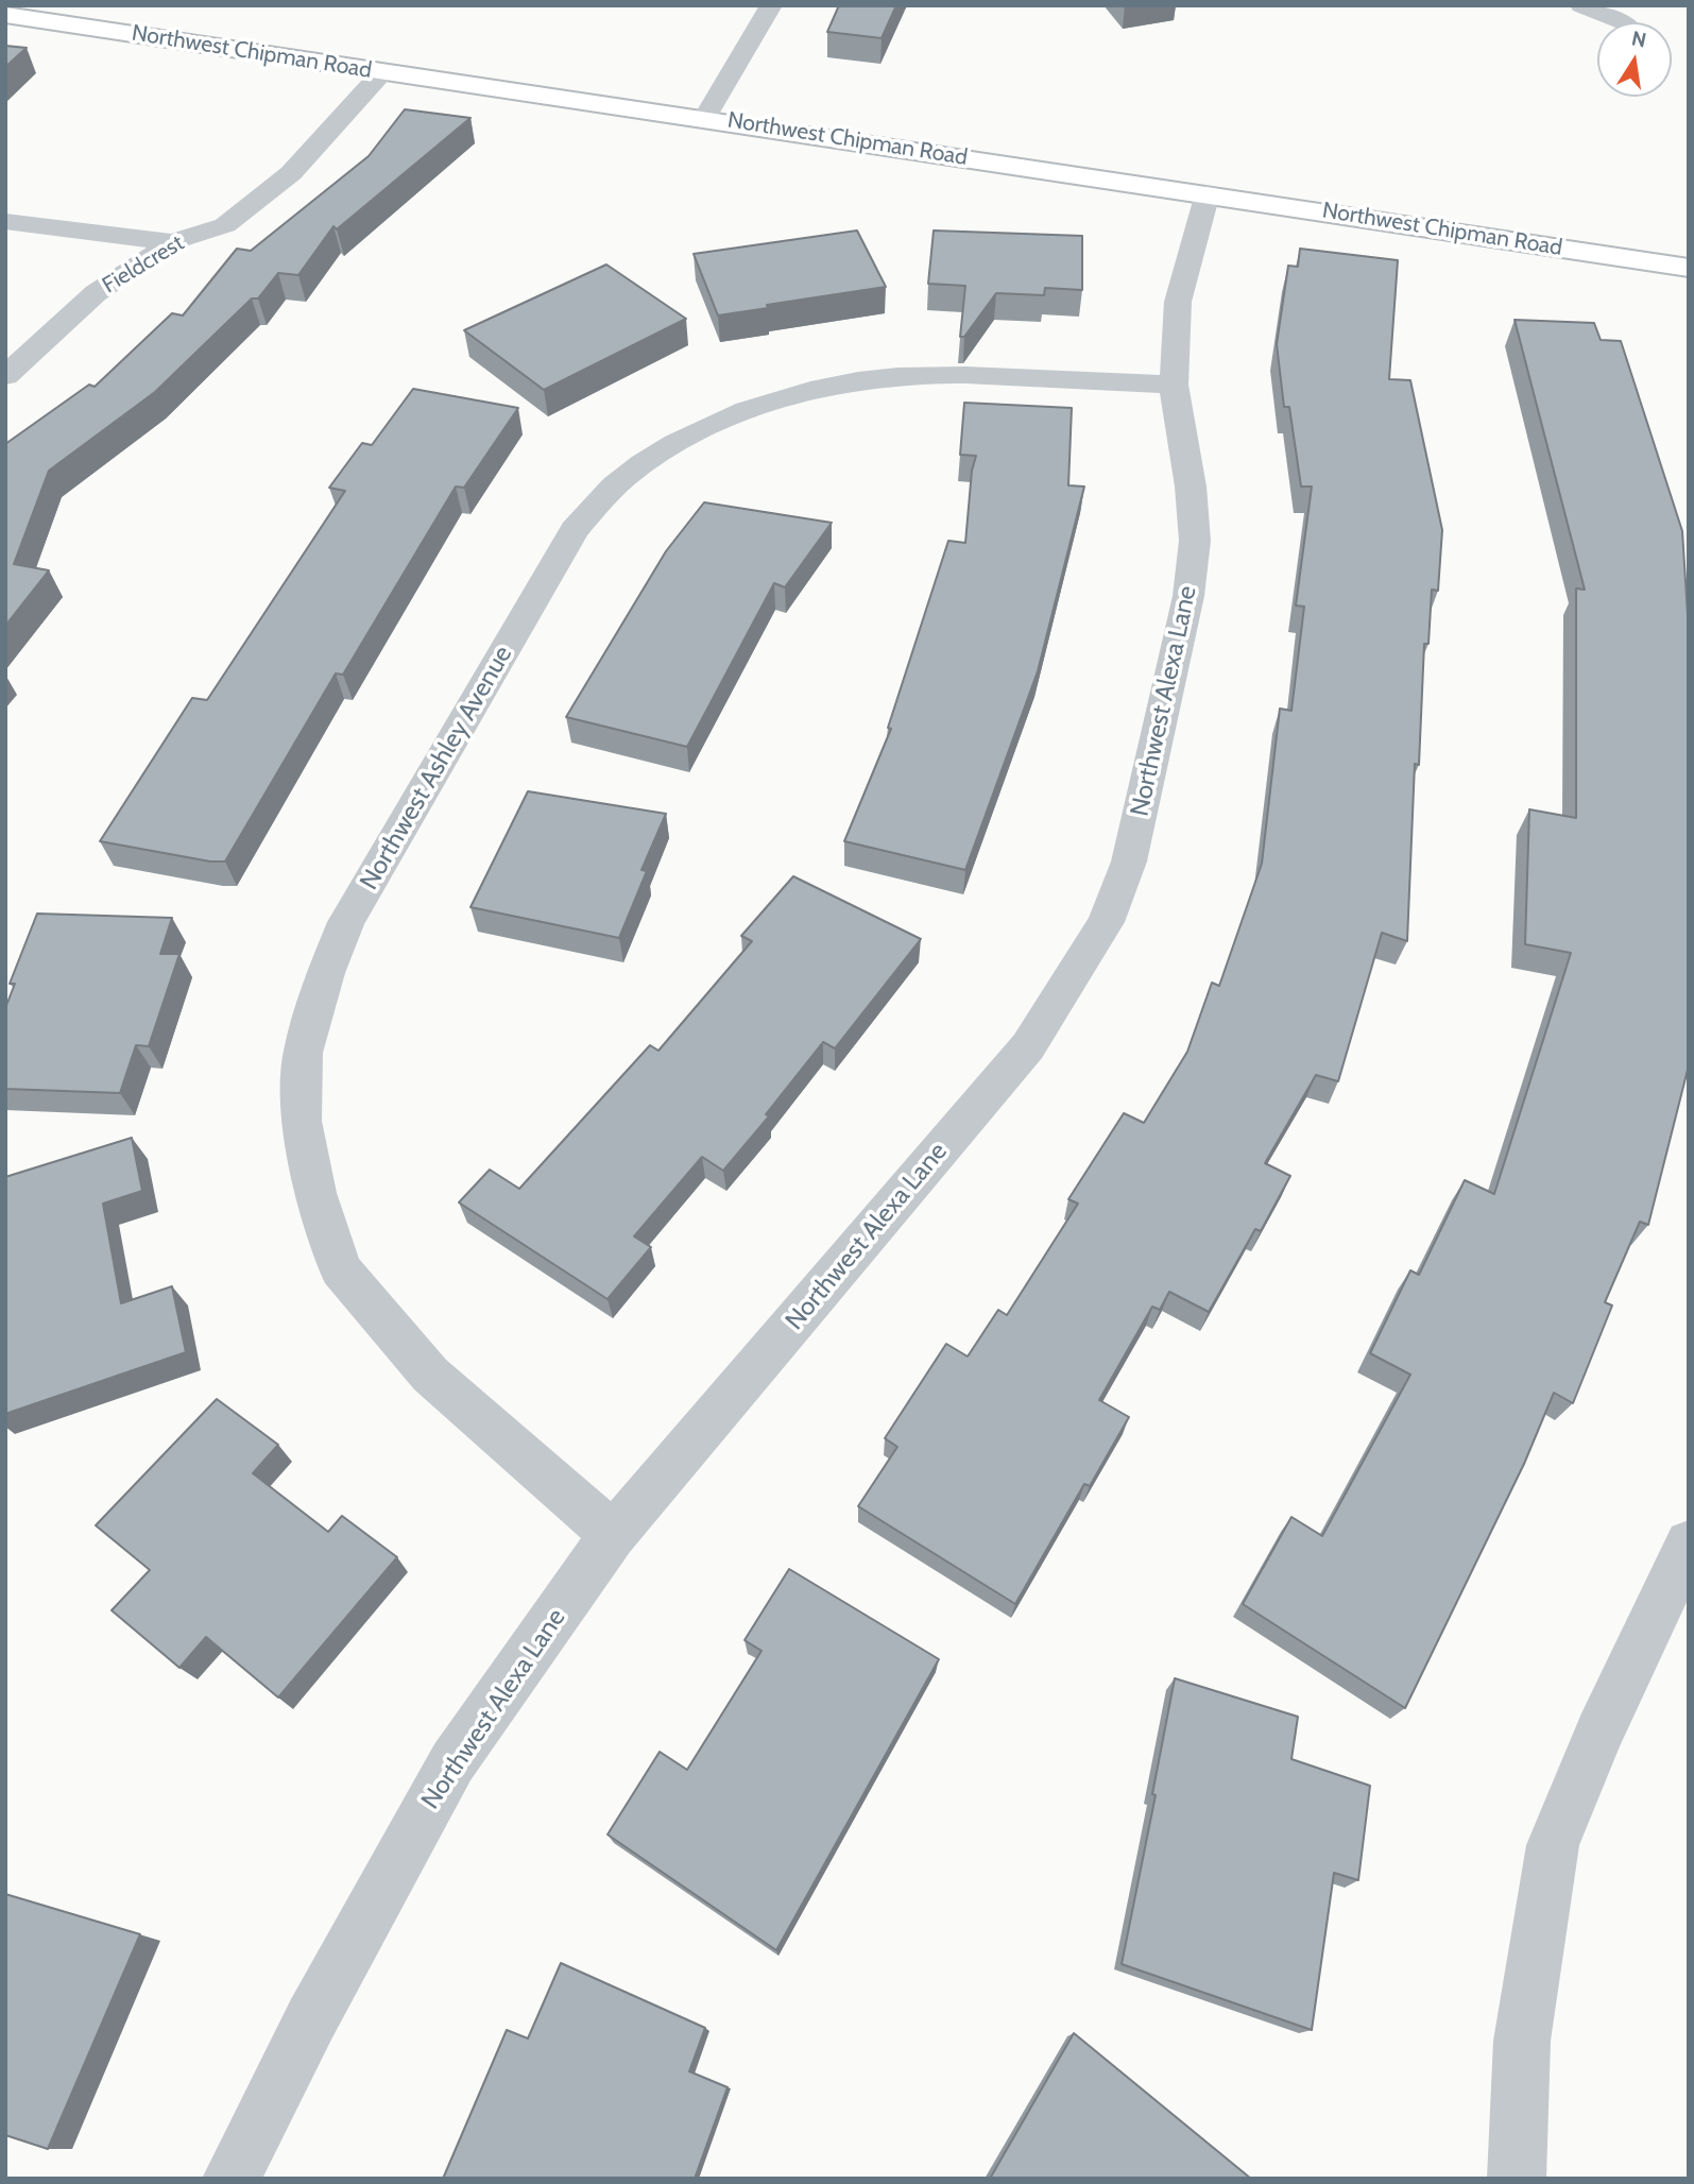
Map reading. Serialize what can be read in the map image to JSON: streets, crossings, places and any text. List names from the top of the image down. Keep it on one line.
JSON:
{"streets":{"main road":["Northwest Chipman Road"],"street":["Fieldcrest","Northwest Alexa Lane","Northwest Ashley Avenue"]},"crossings":[["Northwest Chipman Road","Fieldcrest"],["Northwest Chipman Road","Northwest Alexa Lane"],["Northwest Alexa Lane","Northwest Ashley Avenue"]],"north":"top"}
